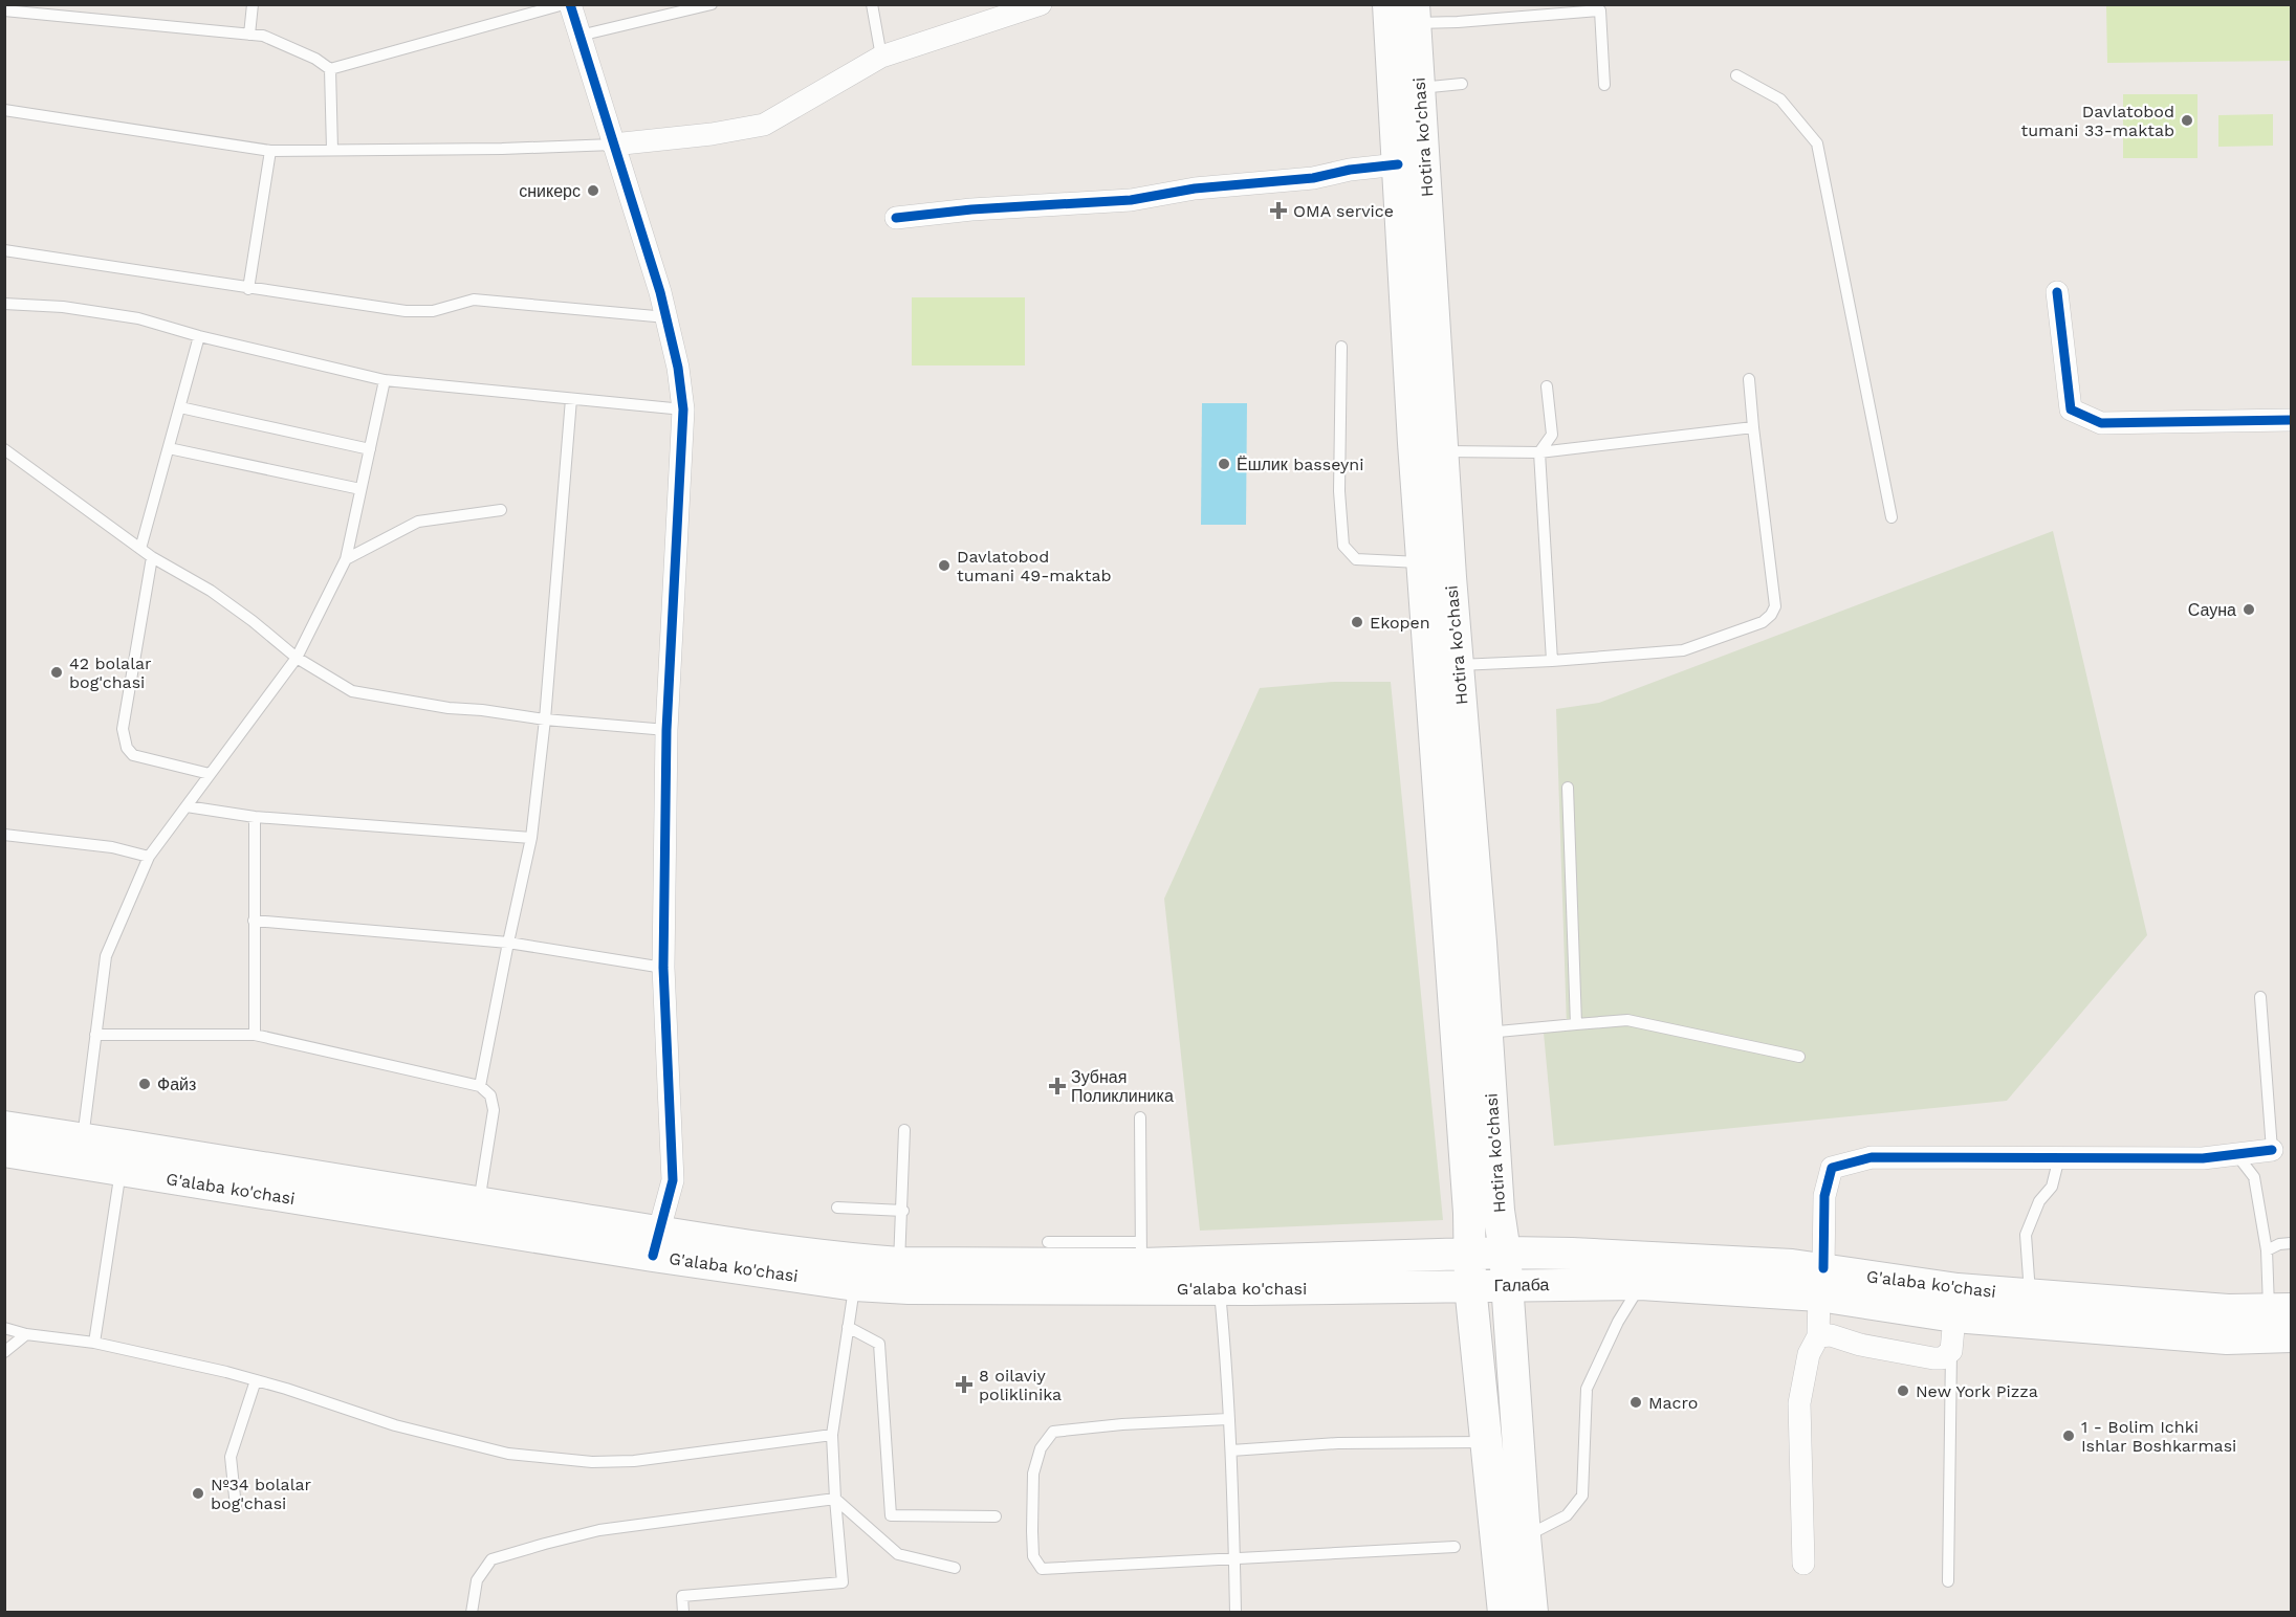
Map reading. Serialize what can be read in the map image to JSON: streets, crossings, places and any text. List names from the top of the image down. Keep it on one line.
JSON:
{"streets":{"main road":["Hotira ko'chasi","G'alaba ko'chasi","Галаба"]},"crossings":[["Hotira ko'chasi","G'alaba ko'chasi"],["Hotira ko'chasi","Галаба"],["G'alaba ko'chasi","Галаба"]],"places":{"other":["Davlatobod tumani 33-maktab","сникерс","Ёшлик basseyni","Davlatobod tumani 49-maktab","Сауна","Ekopen","42 bolalar bog'chasi","Файз","New York Pizza","Macro","1 - Bolim Ichki Ishlar Boshkarmasi","№34 bolalar bog'chasi"],"health":["OMA service","Зубная Поликлиника","8 oilaviy poliklinika"]}}
